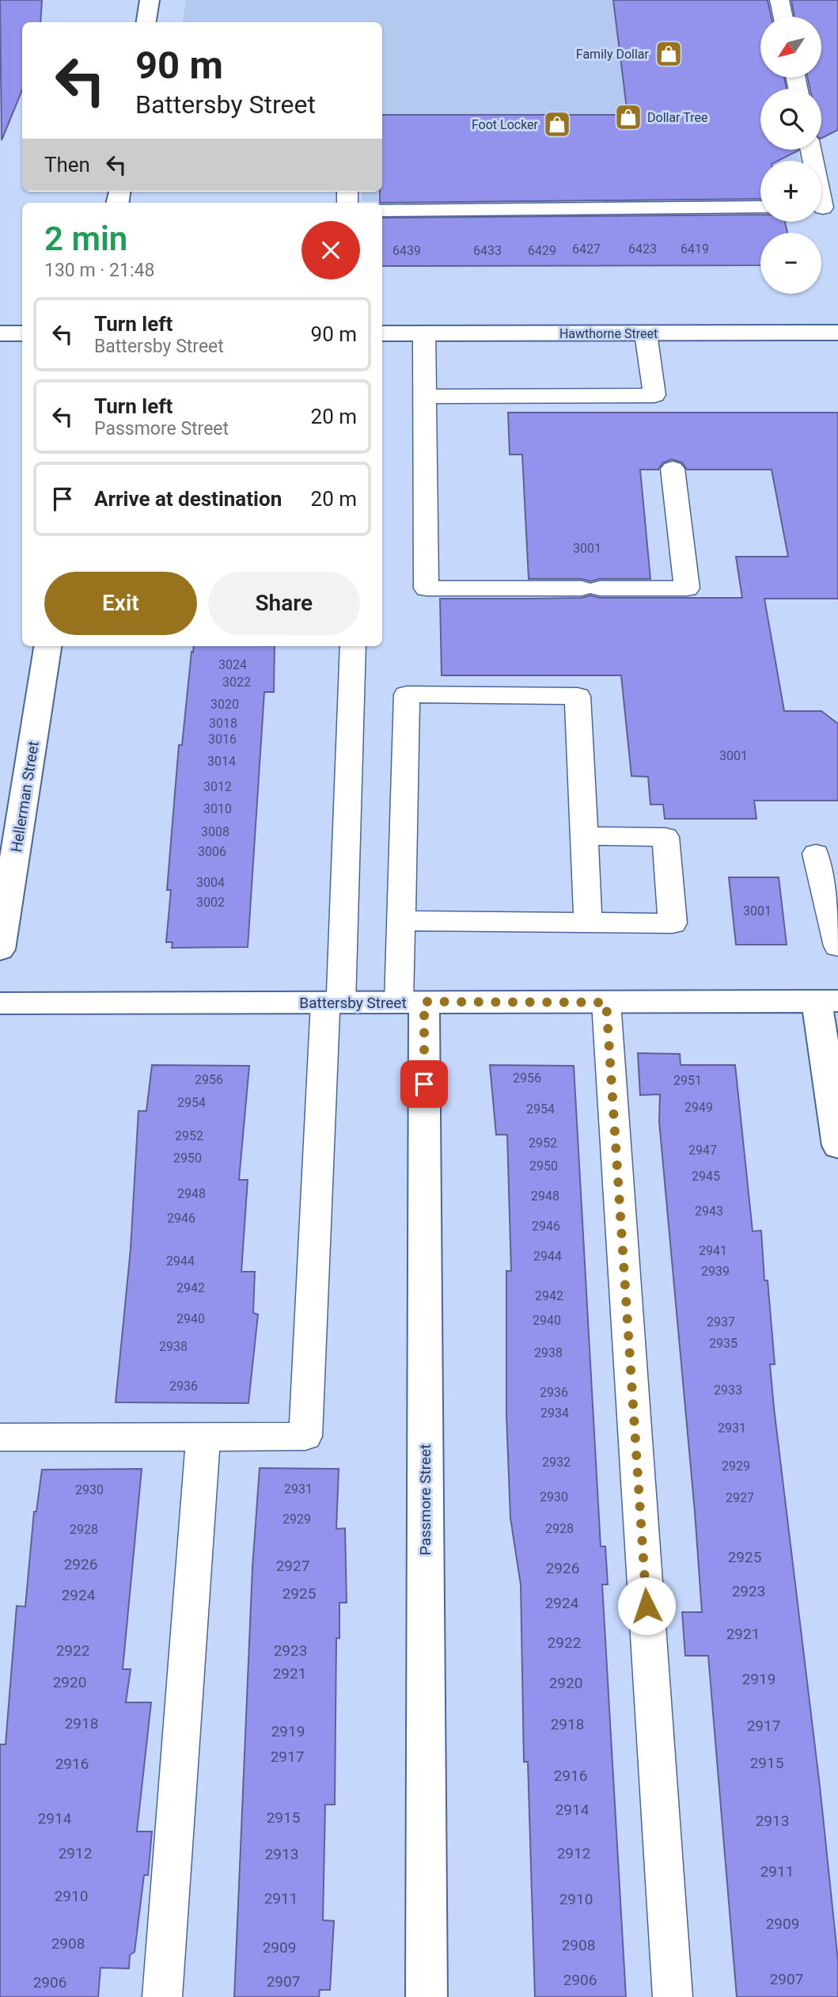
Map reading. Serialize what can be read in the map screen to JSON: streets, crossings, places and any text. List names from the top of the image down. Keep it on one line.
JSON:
{"streets":{"street":["Hawthorne Street","Hellerman Street","Battersby Street","Passmore Street"]},"crossings":[["Battersby Street","Passmore Street"]],"places":{"shop":["Family Dollar","Dollar Tree","Foot Locker"]},"house_numbers":["6427","6423","6419","6439","6433","6429","3001","3024","3022","3020","3018","3016","3001","3014","3012","3010","3008","3006","3004","3002","3001","2956","2956","2951","2954","2949","2954","2952","2952","2947","2950","2950","2945","2948","2948","2943","2946","2946","2941","2944","2944","2939","2942","2942","2940","2940","2937","2935","2938","2938","2936","2933","2936","2934","2931","2932","2929","2931","2930","2930","2927","2929","2928","2928","2925","2926","2927","2926","2923","2925","2924","2924","2921","2922","2922","2923","2921","2919","2920","2920","2918","2918","2917","2919","2917","2915","2916","2916","2914","2915","2914","2913","2912","2912","2913","2911","2910","2911","2910","2909","2908","2908","2909","2907","2906","2907","2906"],"north":"bottom left","page":{"map_buttons":["+","−"],"turn":["90 m","Battersby Street"],"then":"Then","heading":["2 min","130 m · 21:48"],"list":[{"name":"Turn left","note":"Battersby Street","value":"90 m"},{"name":"Turn left","note":"Passmore Street","value":"20 m"},{"name":"Arrive at destination","value":"20 m"}],"buttons":["Exit","Share"]}}
